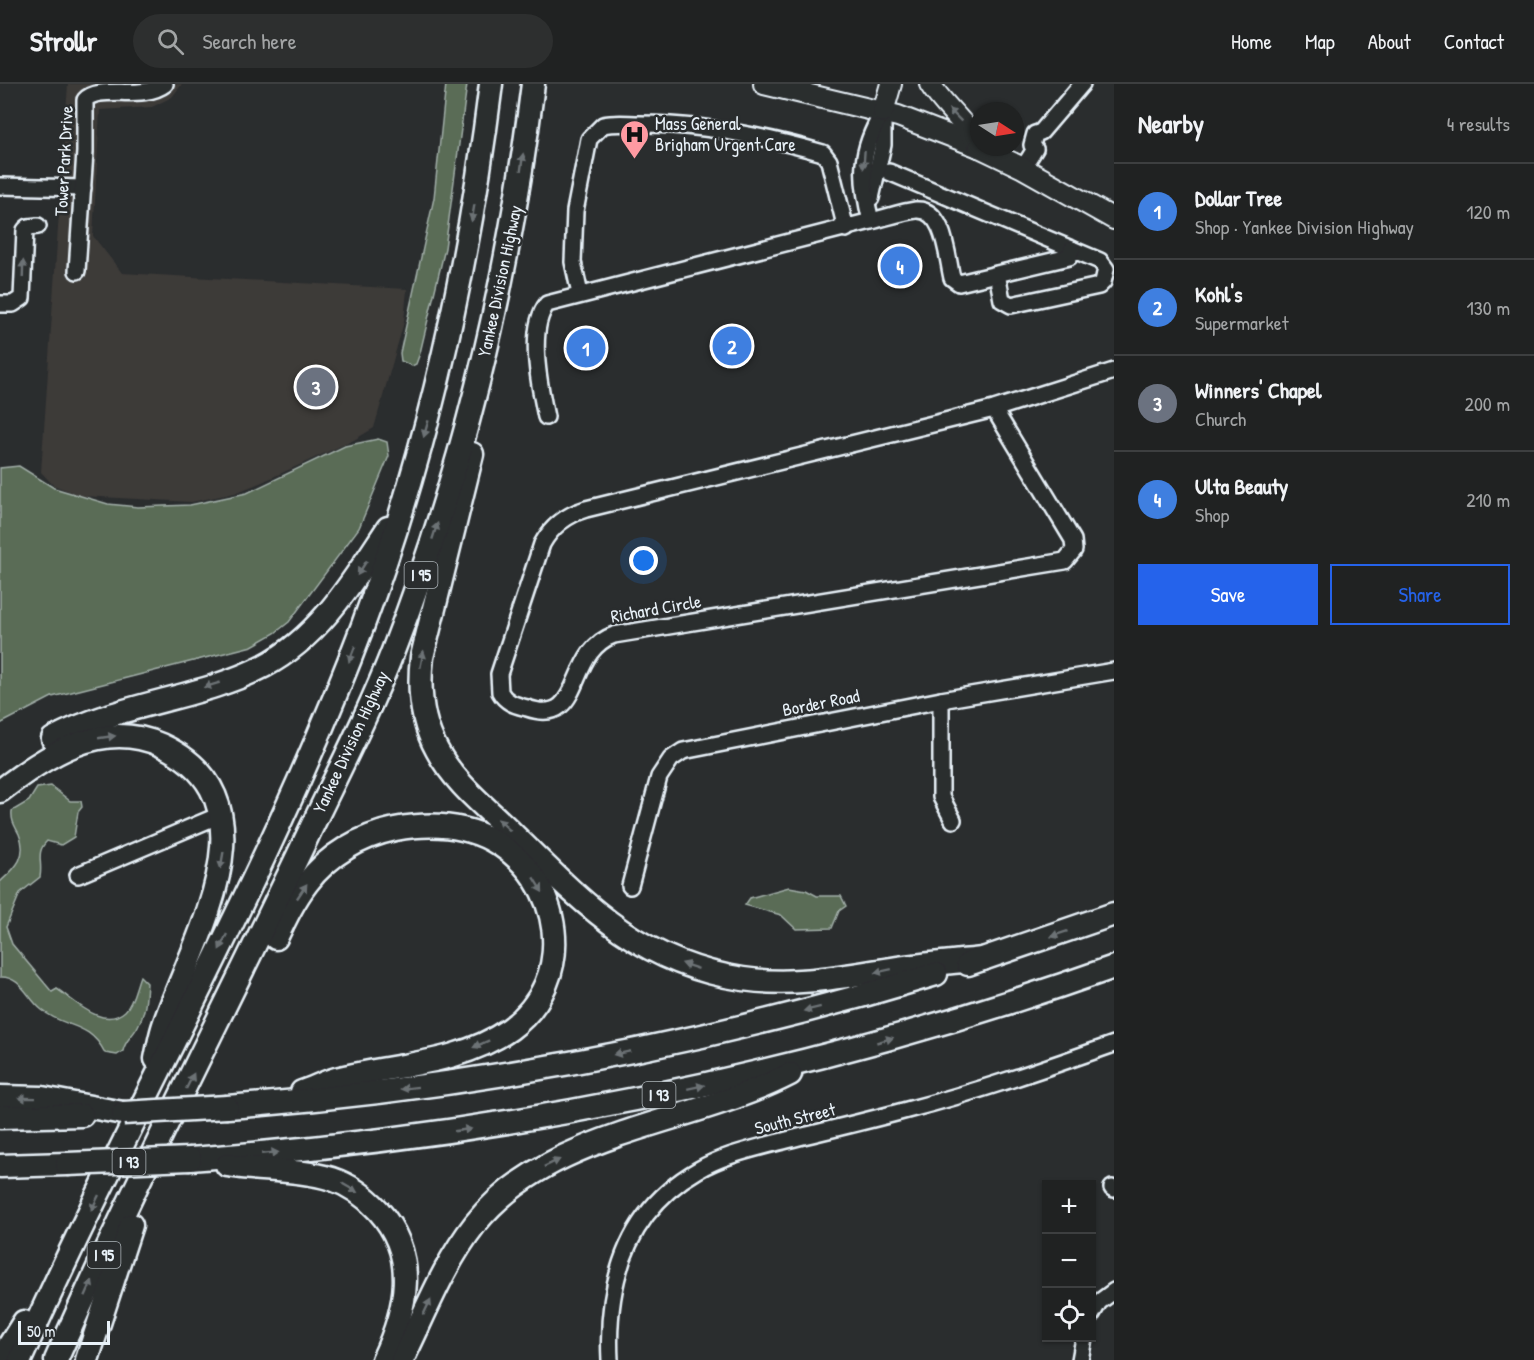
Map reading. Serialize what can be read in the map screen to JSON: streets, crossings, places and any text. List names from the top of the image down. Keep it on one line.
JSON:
{"streets":{"highway":["Yankee Division Highway","I 95","I 93"],"street":["Tower Park Drive","Richard Circle","Border Road","South Street"]},"places":{"hospital":["Mass General Brigham Urgent Care"]},"scale_bar":"50 m","north":"right","page":{"header":"Strollr","search":"Search here","nav":["Home","Map","About","Contact"],"heading":["Nearby","4 results"],"list":[{"mark":"1","name":"Dollar Tree","note":"Shop · Yankee Division Highway","value":"120 m"},{"mark":"2","name":"Kohl's","note":"Supermarket","value":"130 m"},{"mark":"3","name":"Winners' Chapel","note":"Church","value":"200 m"},{"mark":"4","name":"Ulta Beauty","note":"Shop","value":"210 m"}],"pins":["4","2","1","3"],"buttons":["Save","Share"],"map_buttons":["+","−"],"scale":"50 m"}}
